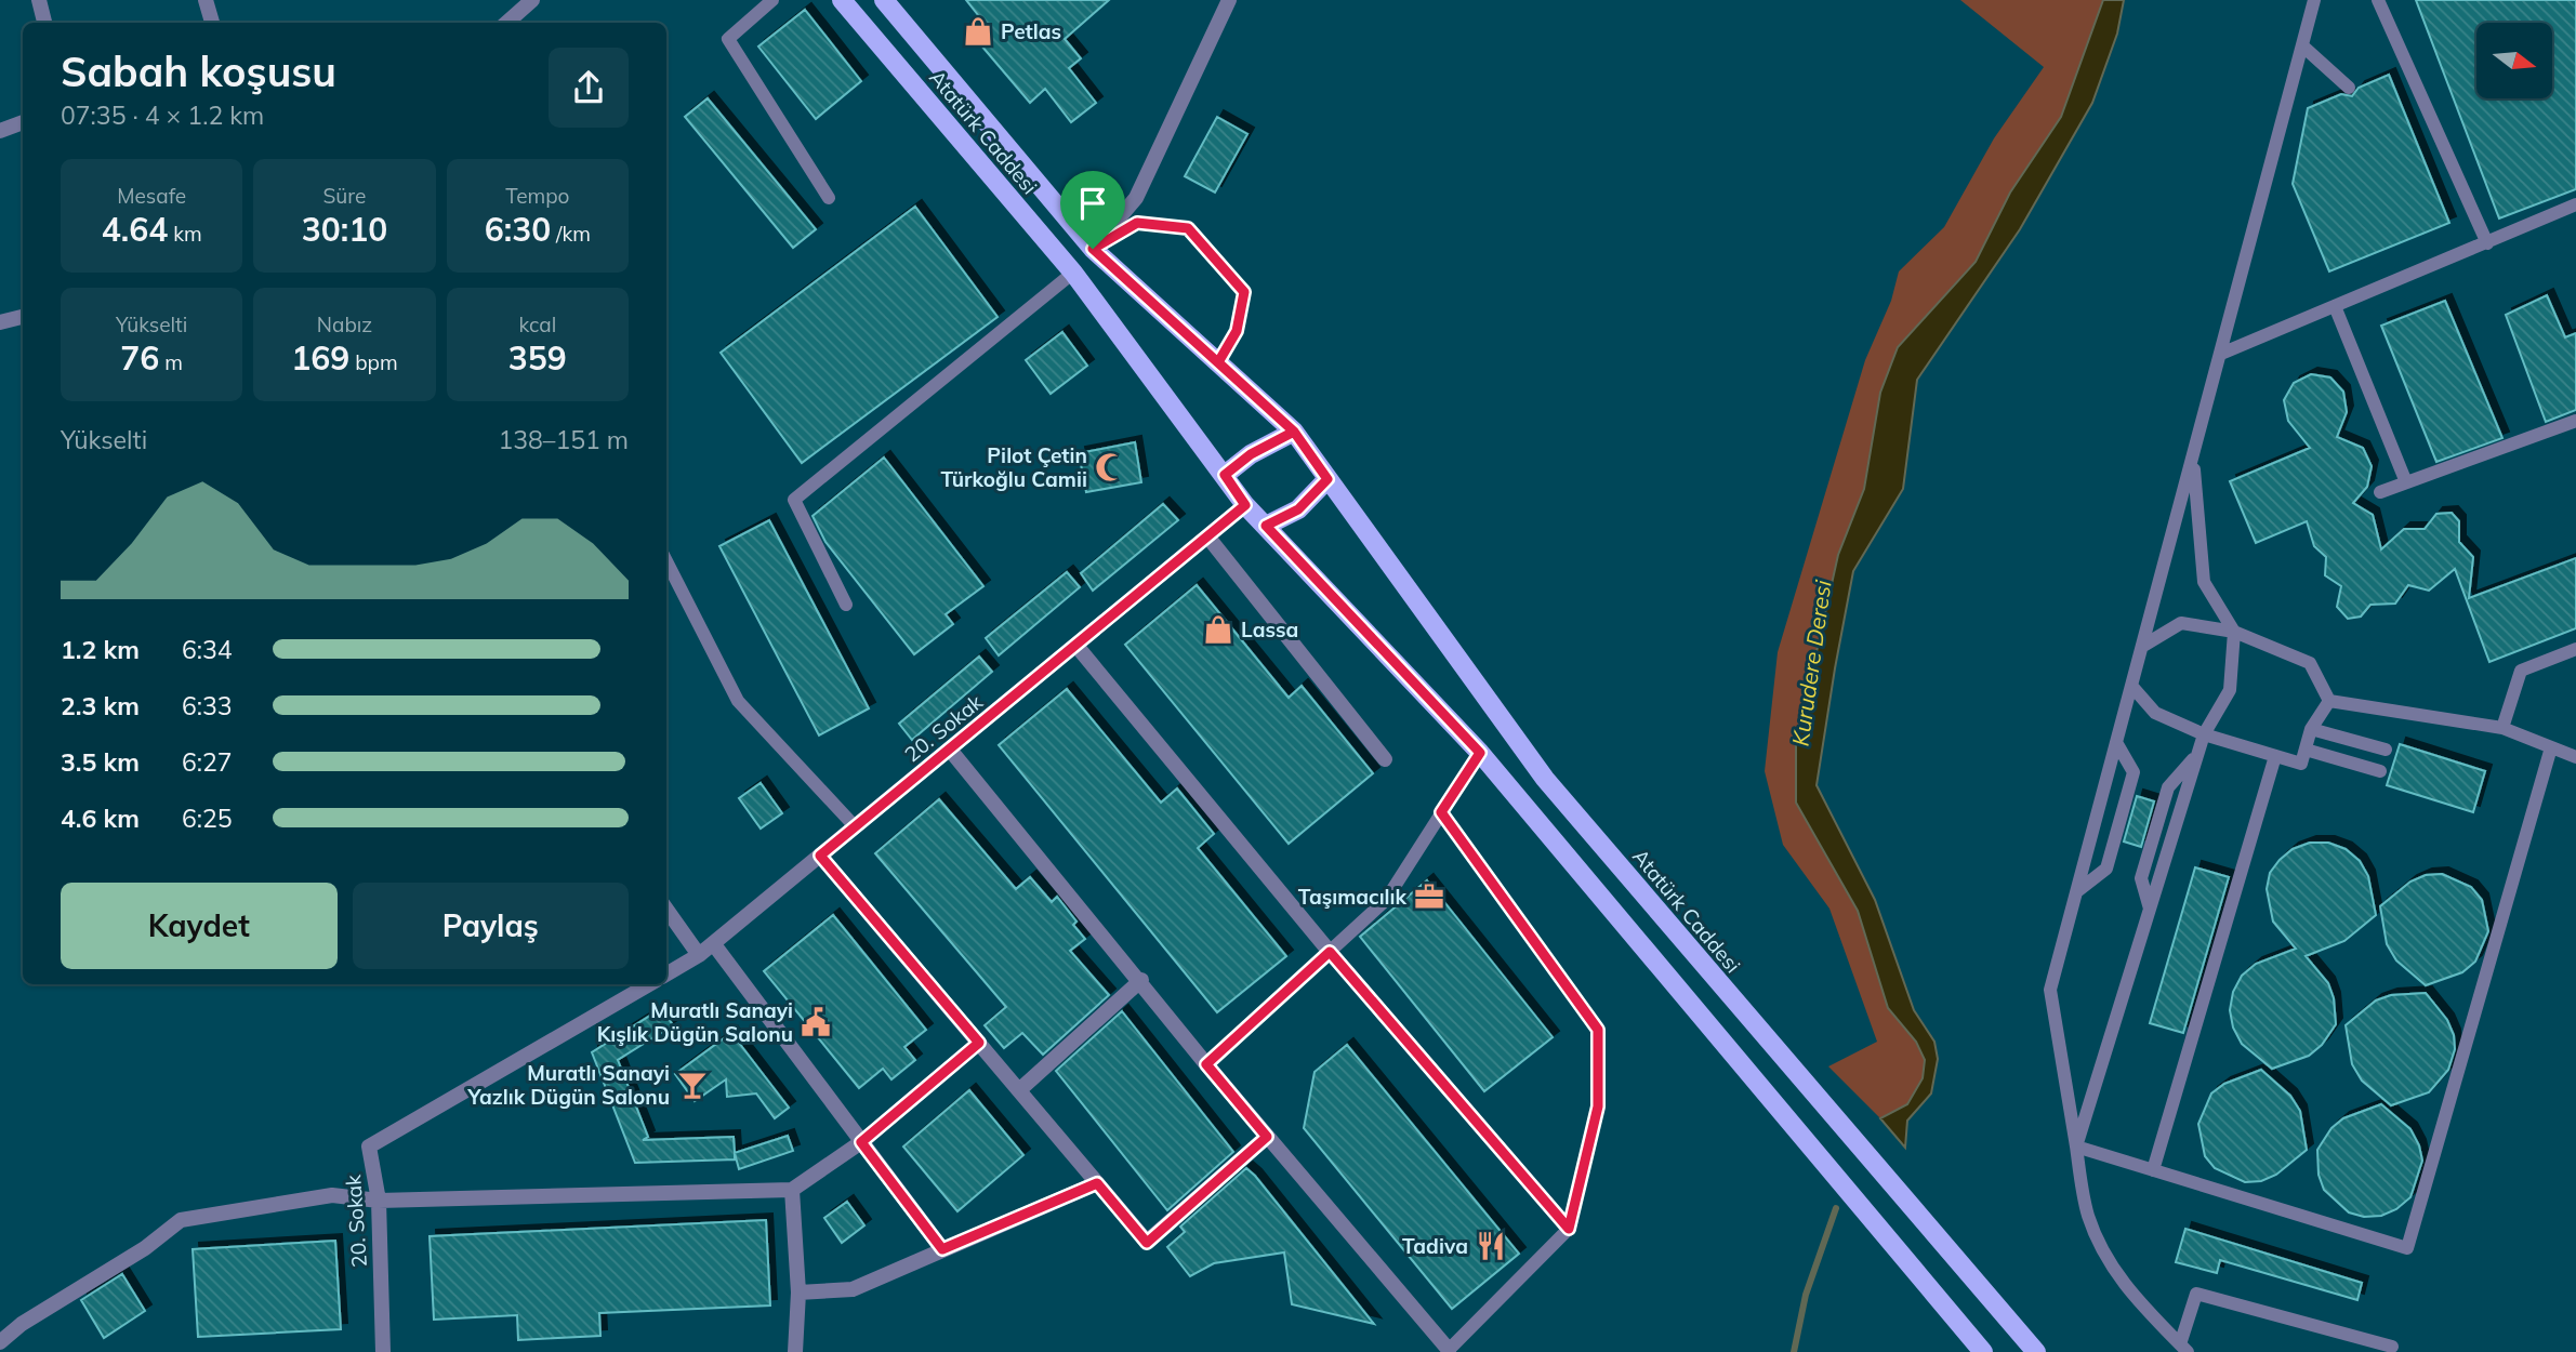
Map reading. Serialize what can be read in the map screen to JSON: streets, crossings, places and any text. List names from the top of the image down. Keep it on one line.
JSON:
{"streets":{"main road":["Atatürk Caddesi"],"street":["20. Sokak"]},"crossings":[["Atatürk Caddesi","20. Sokak"]],"water":["Kurudere Deresi"],"places":{"shop":["Petlas","Lassa"],"mosque":["Pilot Çetin Türkoğlu Camii"],"office":["Taşımacılık"],"public building":["Muratlı Sanayi Kışlık Dügün Salonu"],"bar":["Muratlı Sanayi Yazlık Dügün Salonu"],"restaurant":["Tadiva"]},"north":"right","page":{"heading":["Sabah koşusu","07:35 · 4 × 1.2 km"],"stats":[["Mesafe","4.64 km"],["Süre","30:10"],["Tempo","6:30 /km"],["Yükselti","76 m"],["Nabız","169 bpm"],["kcal","359"]],"chart":["Yükselti","138–151 m"],"list":[{"name":"1.2 km","note":"6:34"},{"name":"2.3 km","note":"6:33"},{"name":"3.5 km","note":"6:27"},{"name":"4.6 km","note":"6:25"}],"buttons":["Kaydet","Paylaş"]}}
